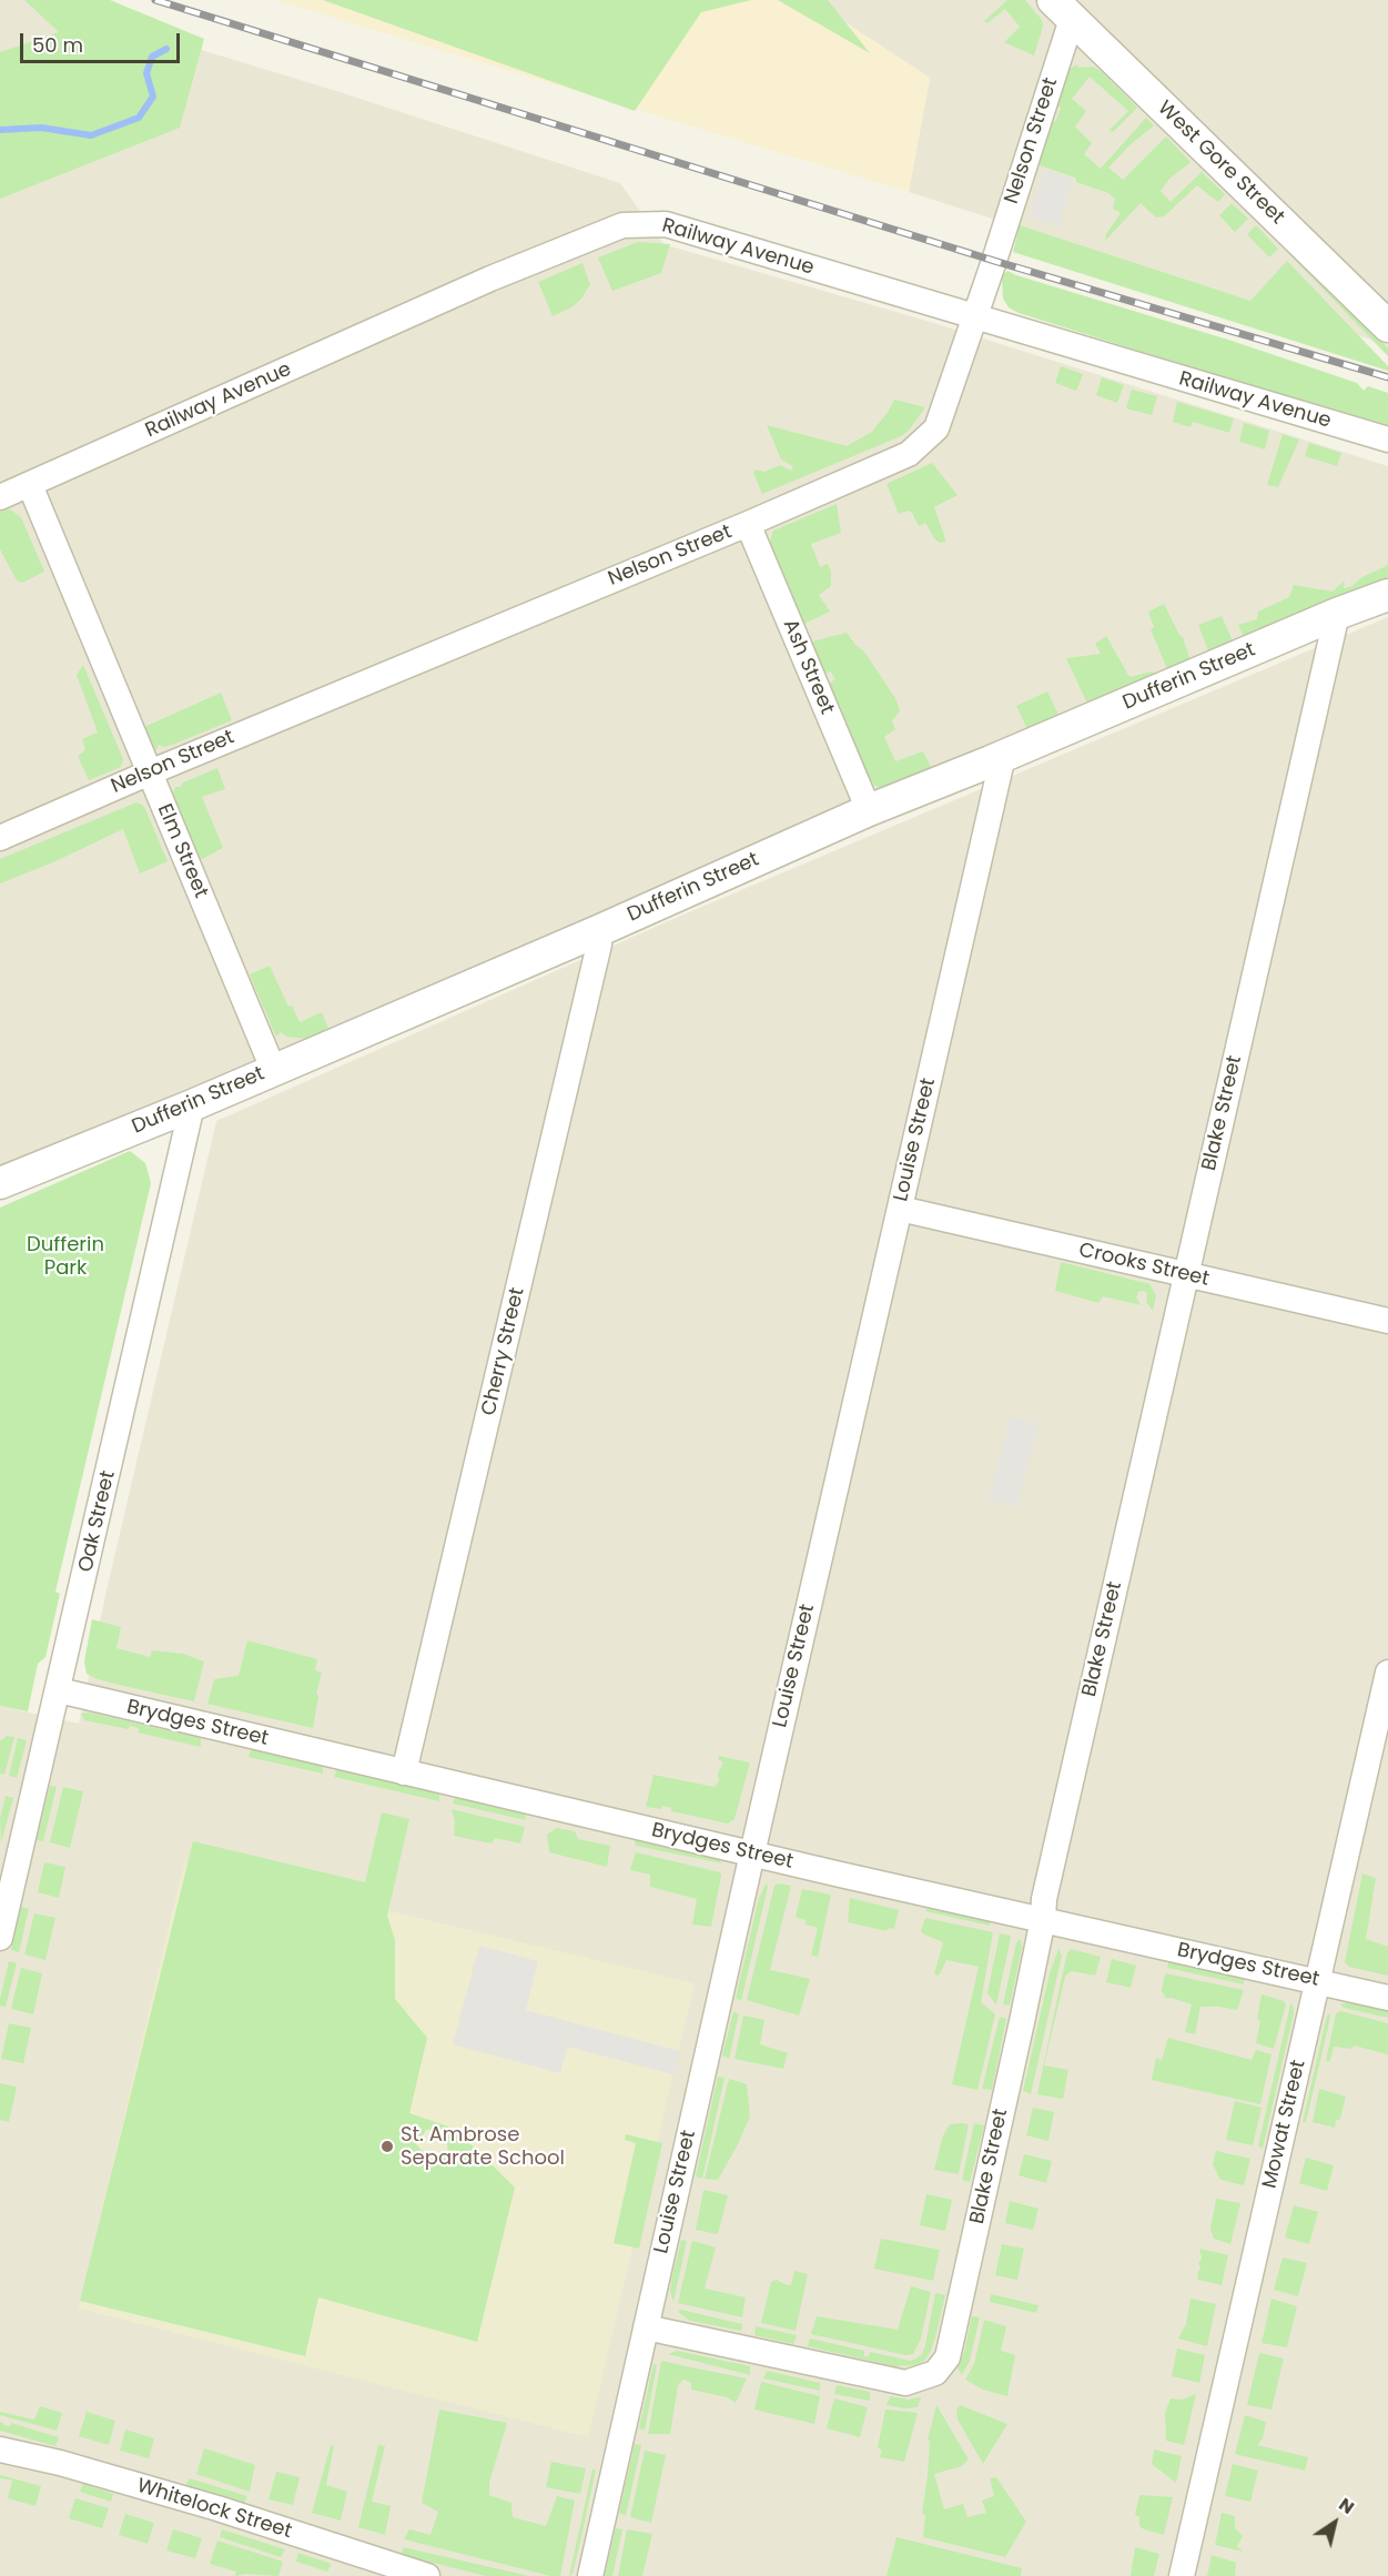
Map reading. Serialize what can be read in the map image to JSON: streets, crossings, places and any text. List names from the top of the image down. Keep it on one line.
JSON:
{"streets":{"street":["Nelson Street","West Gore Street","Railway Avenue","Ash Street","Dufferin Street","Elm Street","Blake Street","Louise Street","Crooks Street","Cherry Street","Oak Street","Brydges Street","Mowat Street","Whitelock Street"]},"crossings":[["Nelson Street","West Gore Street"],["Nelson Street","Railway Avenue"],["Nelson Street","Ash Street"],["Nelson Street","Elm Street"],["Railway Avenue","Elm Street"],["Ash Street","Dufferin Street"],["Dufferin Street","Elm Street"],["Dufferin Street","Blake Street"],["Dufferin Street","Louise Street"],["Dufferin Street","Cherry Street"],["Dufferin Street","Oak Street"],["Blake Street","Louise Street"],["Blake Street","Crooks Street"],["Blake Street","Brydges Street"],["Louise Street","Crooks Street"],["Louise Street","Brydges Street"],["Cherry Street","Brydges Street"],["Oak Street","Brydges Street"],["Brydges Street","Mowat Street"]],"parks":["Dufferin Park"],"places":["St. Ambrose Separate School"],"scale_bar":"50 m","north":"top right"}
